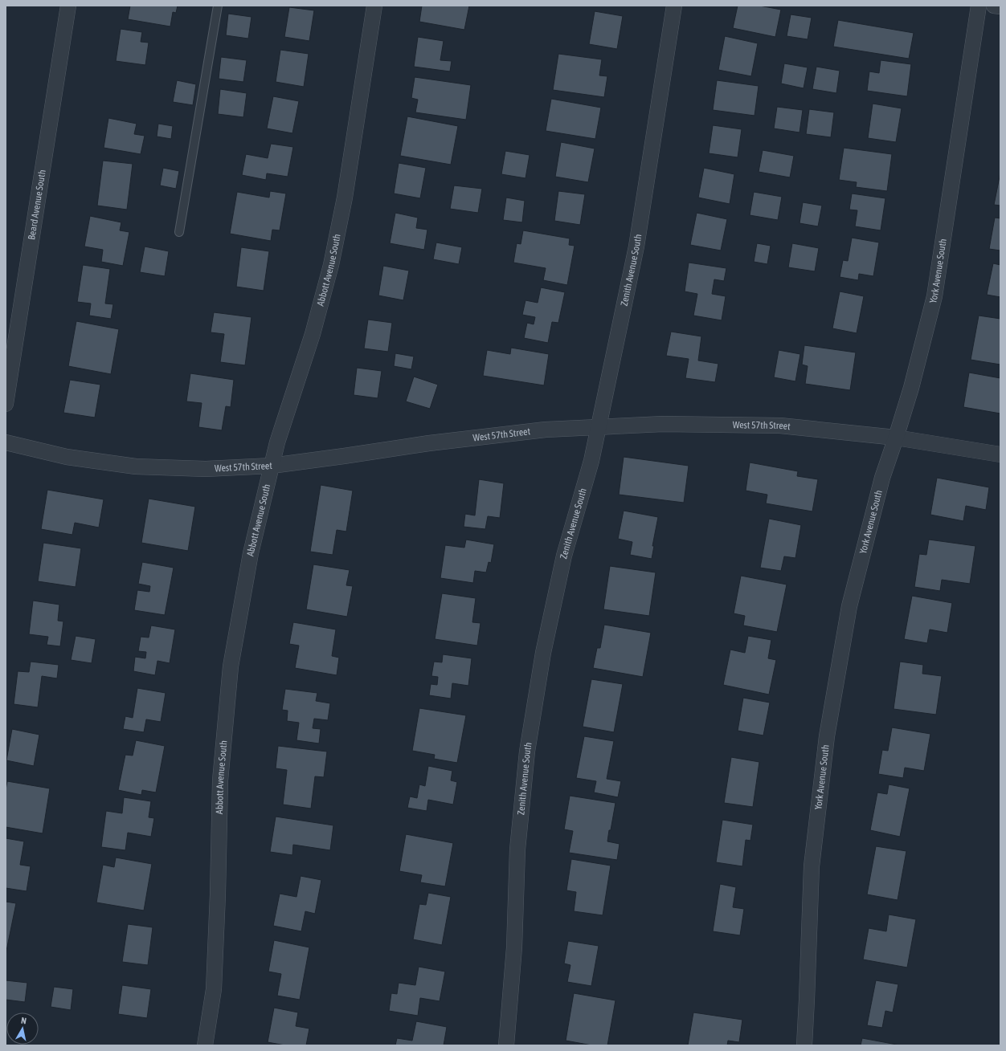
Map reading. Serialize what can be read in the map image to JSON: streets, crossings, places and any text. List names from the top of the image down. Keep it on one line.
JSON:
{"streets":{"street":["Beard Avenue South","Abbott Avenue South","Zenith Avenue South","York Avenue South","West 57th Street"]},"crossings":[["Abbott Avenue South","West 57th Street"],["Zenith Avenue South","West 57th Street"],["York Avenue South","West 57th Street"]],"north":"top"}
